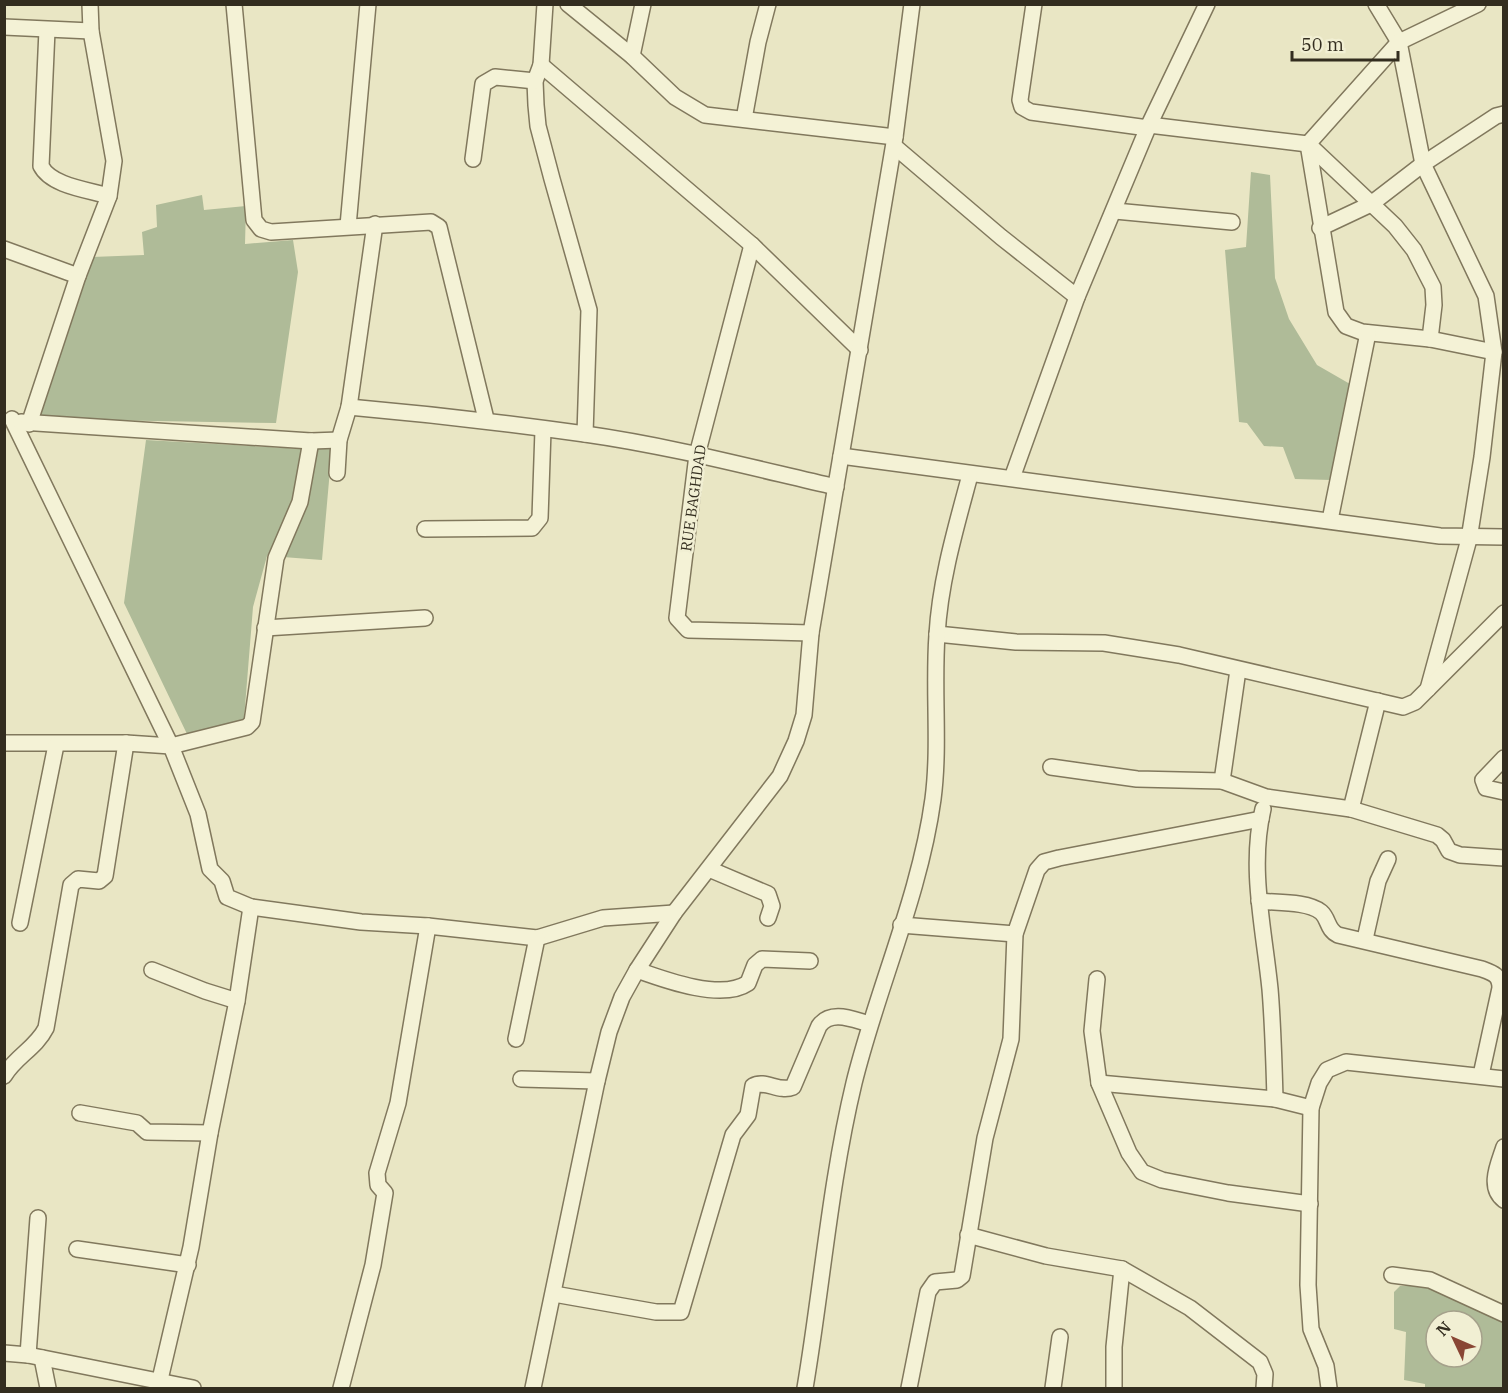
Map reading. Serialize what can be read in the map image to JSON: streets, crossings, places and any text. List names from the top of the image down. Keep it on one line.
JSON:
{"streets":{"street":["RUE BAGHDAD"]},"scale_bar":"50 m","north":"top left"}
